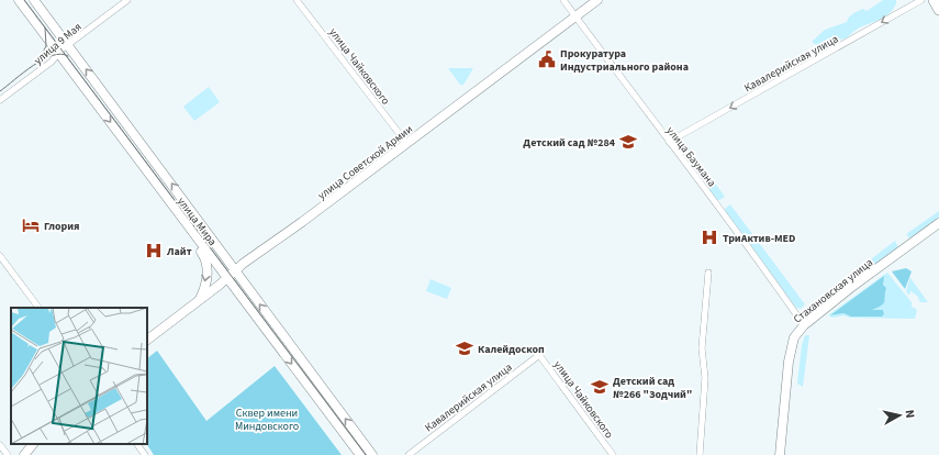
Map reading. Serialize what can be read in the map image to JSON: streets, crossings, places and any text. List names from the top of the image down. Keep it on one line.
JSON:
{"streets":{"main road":["улица Советской Армии","улица Мира","Стахановская улица"],"street":["улица 9 Мая","Кавалерийская улица","улица Чайковского","улица Баумана"]},"crossings":[["улица 9 Мая","улица Мира"],["Кавалерийская улица","улица Чайковского"],["Кавалерийская улица","улица Баумана"],["улица Чайковского","улица Советской Армии"],["улица Баумана","улица Советской Армии"],["улица Баумана","Стахановская улица"],["улица Советской Армии","улица Мира"]],"one_way":["Кавалерийская улица"],"parks":["Сквер имени Миндовского"],"places":{"public building":["Прокуратура Индустриального района"],"school or university":["Детский сад №284","Калейдоскоп","Детский сад №266 \"Зодчий\""],"hotel":["Глория"],"hospital":["ТриАктив-MED","Лайт"]},"north":"right"}
